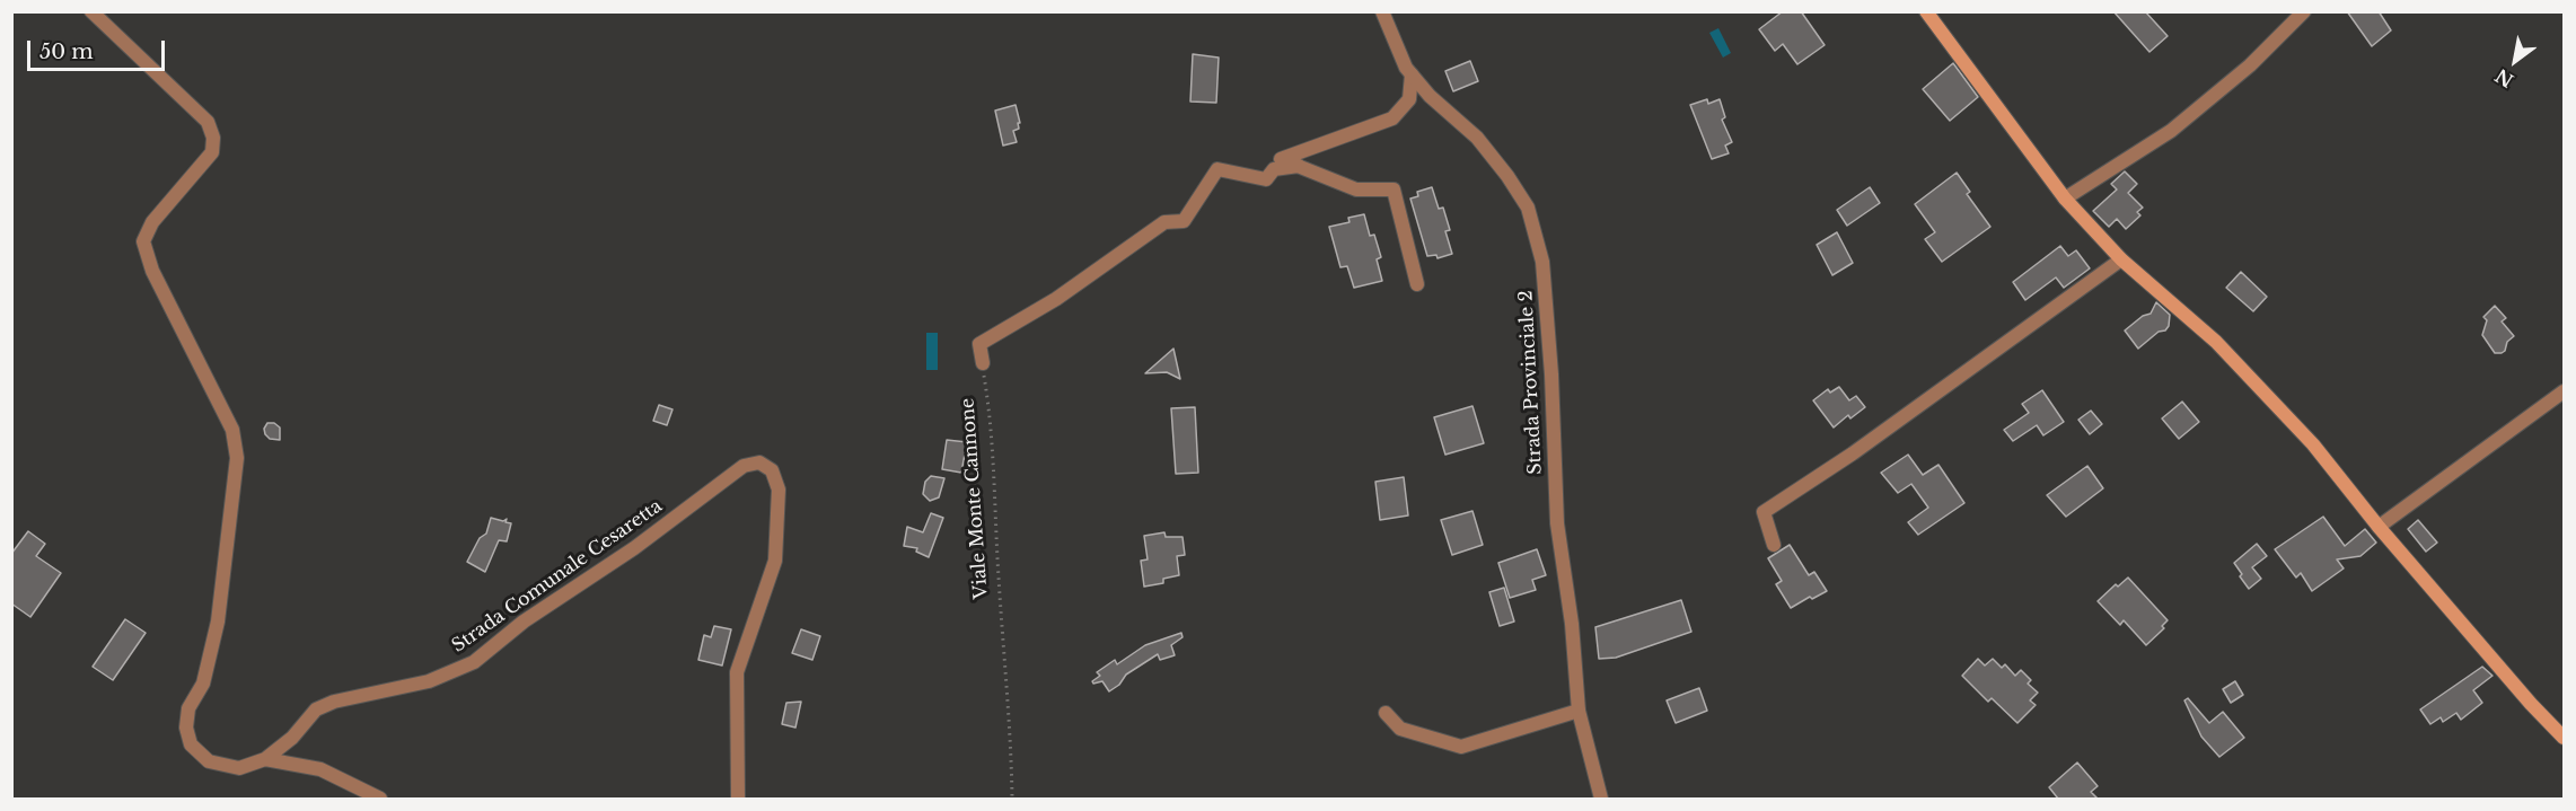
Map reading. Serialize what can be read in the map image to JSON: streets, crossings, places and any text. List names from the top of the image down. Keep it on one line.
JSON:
{"streets":{"street":["Strada Provinciale 2","Strada Comunale Cesaretta"],"path":["Viale Monte Cannone"]},"scale_bar":"50 m","north":"bottom left"}
